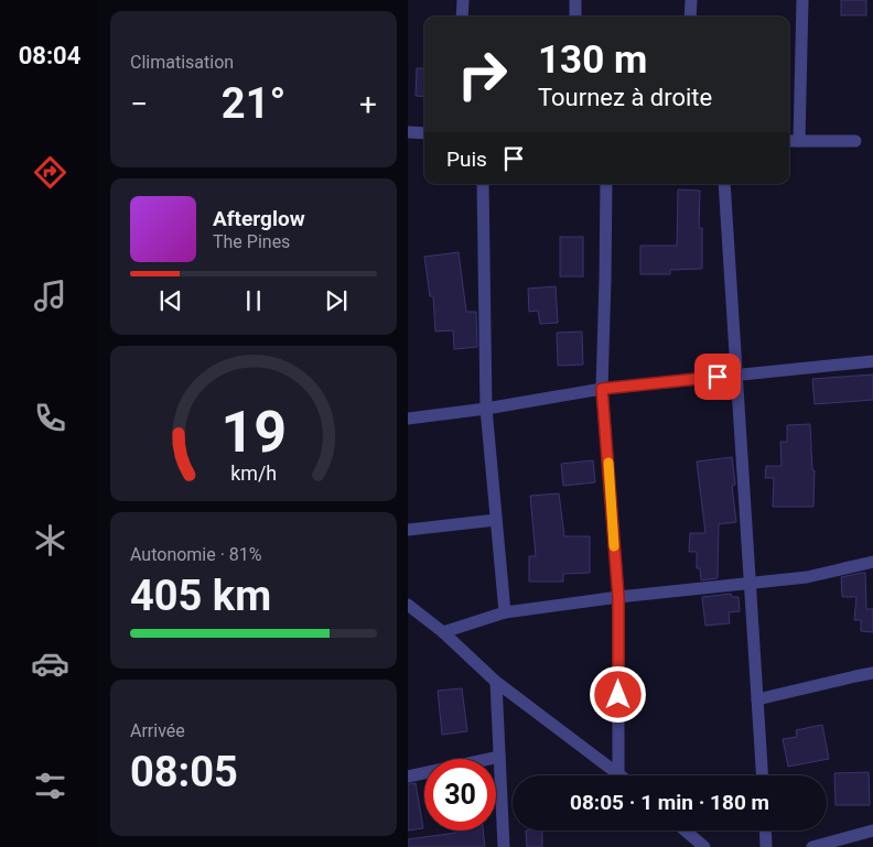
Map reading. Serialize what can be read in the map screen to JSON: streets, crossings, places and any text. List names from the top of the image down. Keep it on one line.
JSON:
{"page":{"tabs":"08:04","tile":["Climatisation",["Autonomie · 81%","405 km"],["Arrivée","08:05"]],"turn":["130 m","Tournez à droite"],"heat":["−","21°","+"],"then":"Puis","song":["Afterglow","The Pines"],"limit":"30","trip":"08:05 · 1 min · 180 m","gauge":["19","km/h"]}}
